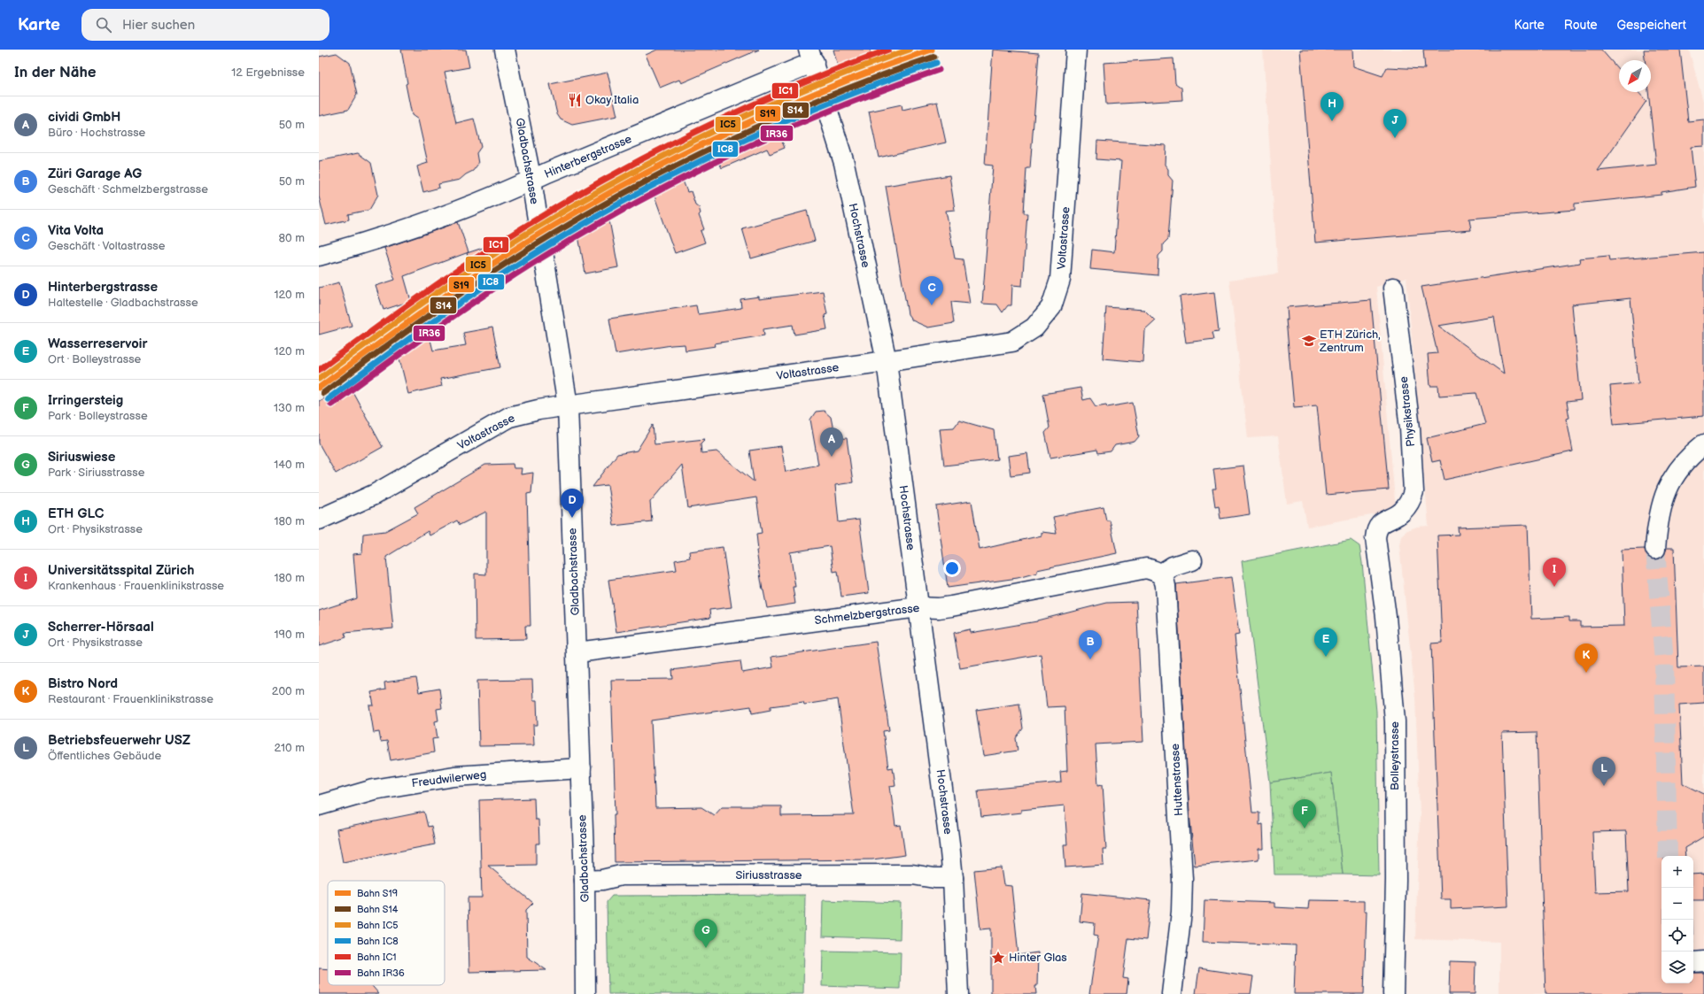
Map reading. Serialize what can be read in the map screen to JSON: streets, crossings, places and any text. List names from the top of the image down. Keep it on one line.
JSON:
{"streets":{"street":["Hinterbergstrasse","Gladbachstrasse","Hochstrasse","Voltastrasse","Physikstrasse","Schmelzbergstrasse","Bolleystrasse","Freudwilerweg","Huttenstrasse","Siriusstrasse"]},"crossings":[["Hinterbergstrasse","Gladbachstrasse"],["Hinterbergstrasse","Hochstrasse"],["Gladbachstrasse","Voltastrasse"],["Gladbachstrasse","Schmelzbergstrasse"],["Gladbachstrasse","Freudwilerweg"],["Gladbachstrasse","Siriusstrasse"],["Hochstrasse","Voltastrasse"],["Hochstrasse","Schmelzbergstrasse"],["Hochstrasse","Siriusstrasse"],["Physikstrasse","Bolleystrasse"],["Schmelzbergstrasse","Huttenstrasse"]],"places":{"restaurant":["Okay Italia"],"school or university":["ETH Zürich, Zentrum"],"place":["Hinter Glas"]},"lines":["rail line S19","rail line IC5","rail line IC1","rail line S14","rail line IC8","rail line IR36"],"legend":["Bahn S19","Bahn S14","Bahn IC5","Bahn IC8","Bahn IC1","Bahn IR36"],"north":"bottom left","page":{"header":"Karte","search":"Hier suchen","nav":["Karte","Route","Gespeichert"],"heading":["In der Nähe","12 Ergebnisse"],"pins":["H","J","C","A","D","I","E","B","K","L","F","G"],"list":[{"mark":"A","name":"cividi GmbH","note":"Büro · Hochstrasse","value":"50 m"},{"mark":"B","name":"Züri Garage AG","note":"Geschäft · Schmelzbergstrasse","value":"50 m"},{"mark":"C","name":"Vita Volta","note":"Geschäft · Voltastrasse","value":"80 m"},{"mark":"D","name":"Hinterbergstrasse","note":"Haltestelle · Gladbachstrasse","value":"120 m"},{"mark":"E","name":"Wasserreservoir","note":"Ort · Bolleystrasse","value":"120 m"},{"mark":"F","name":"Irringersteig","note":"Park · Bolleystrasse","value":"130 m"},{"mark":"G","name":"Siriuswiese","note":"Park · Siriusstrasse","value":"140 m"},{"mark":"H","name":"ETH GLC","note":"Ort · Physikstrasse","value":"180 m"},{"mark":"I","name":"Universitätsspital Zürich","note":"Krankenhaus · Frauenklinikstrasse","value":"180 m"},{"mark":"J","name":"Scherrer-Hörsaal","note":"Ort · Physikstrasse","value":"190 m"},{"mark":"K","name":"Bistro Nord","note":"Restaurant · Frauenklinikstrasse","value":"200 m"},{"mark":"L","name":"Betriebsfeuerwehr USZ","note":"Öffentliches Gebäude","value":"210 m"}],"map_buttons":["+","−"]}}
